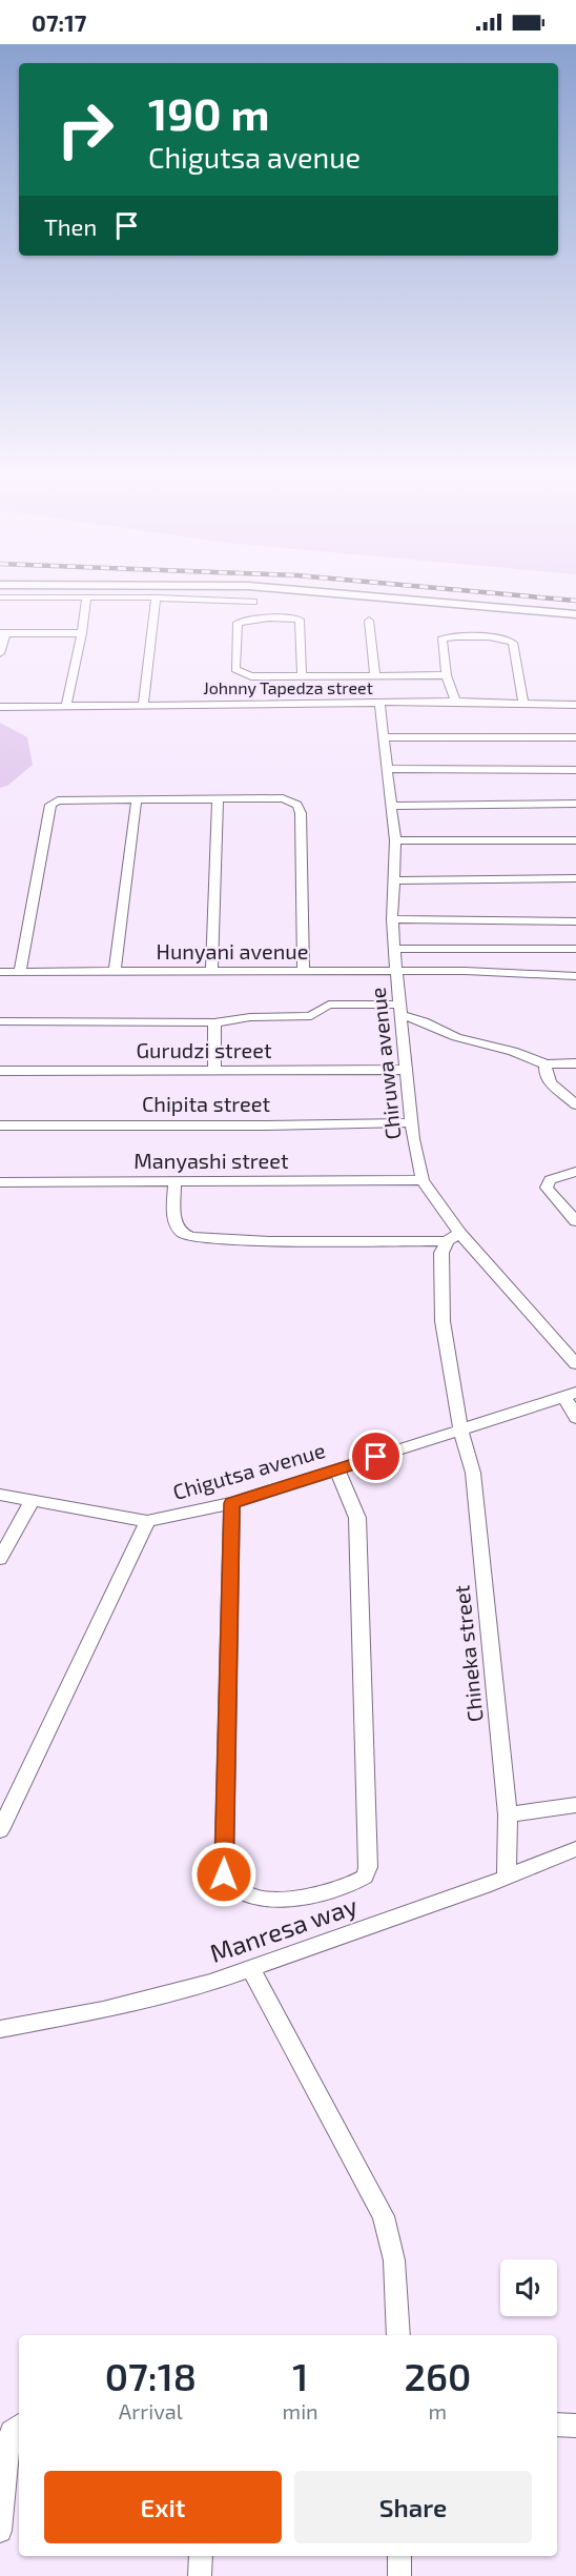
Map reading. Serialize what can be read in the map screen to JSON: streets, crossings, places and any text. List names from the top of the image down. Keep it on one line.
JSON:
{"streets":{"street":["Johnny Tapedza street","Hunyani avenue","Gurudzi street","Chiruwa avenue","Chipita street","Manyashi street","Chigutsa avenue","Chineka street","Manresa way"]},"crossings":[["Johnny Tapedza street","Chiruwa avenue"],["Hunyani avenue","Chiruwa avenue"],["Gurudzi street","Chiruwa avenue"],["Chiruwa avenue","Chipita street"],["Chiruwa avenue","Manyashi street"],["Chiruwa avenue","Chineka street"],["Chigutsa avenue","Chineka street"],["Chineka street","Manresa way"]],"page":{"status":"07:17","turn":["190 m","Chigutsa avenue"],"then":"Then","eta":["07:18","Arrival","1","min","260","m"],"buttons":["Exit","Share"]}}
